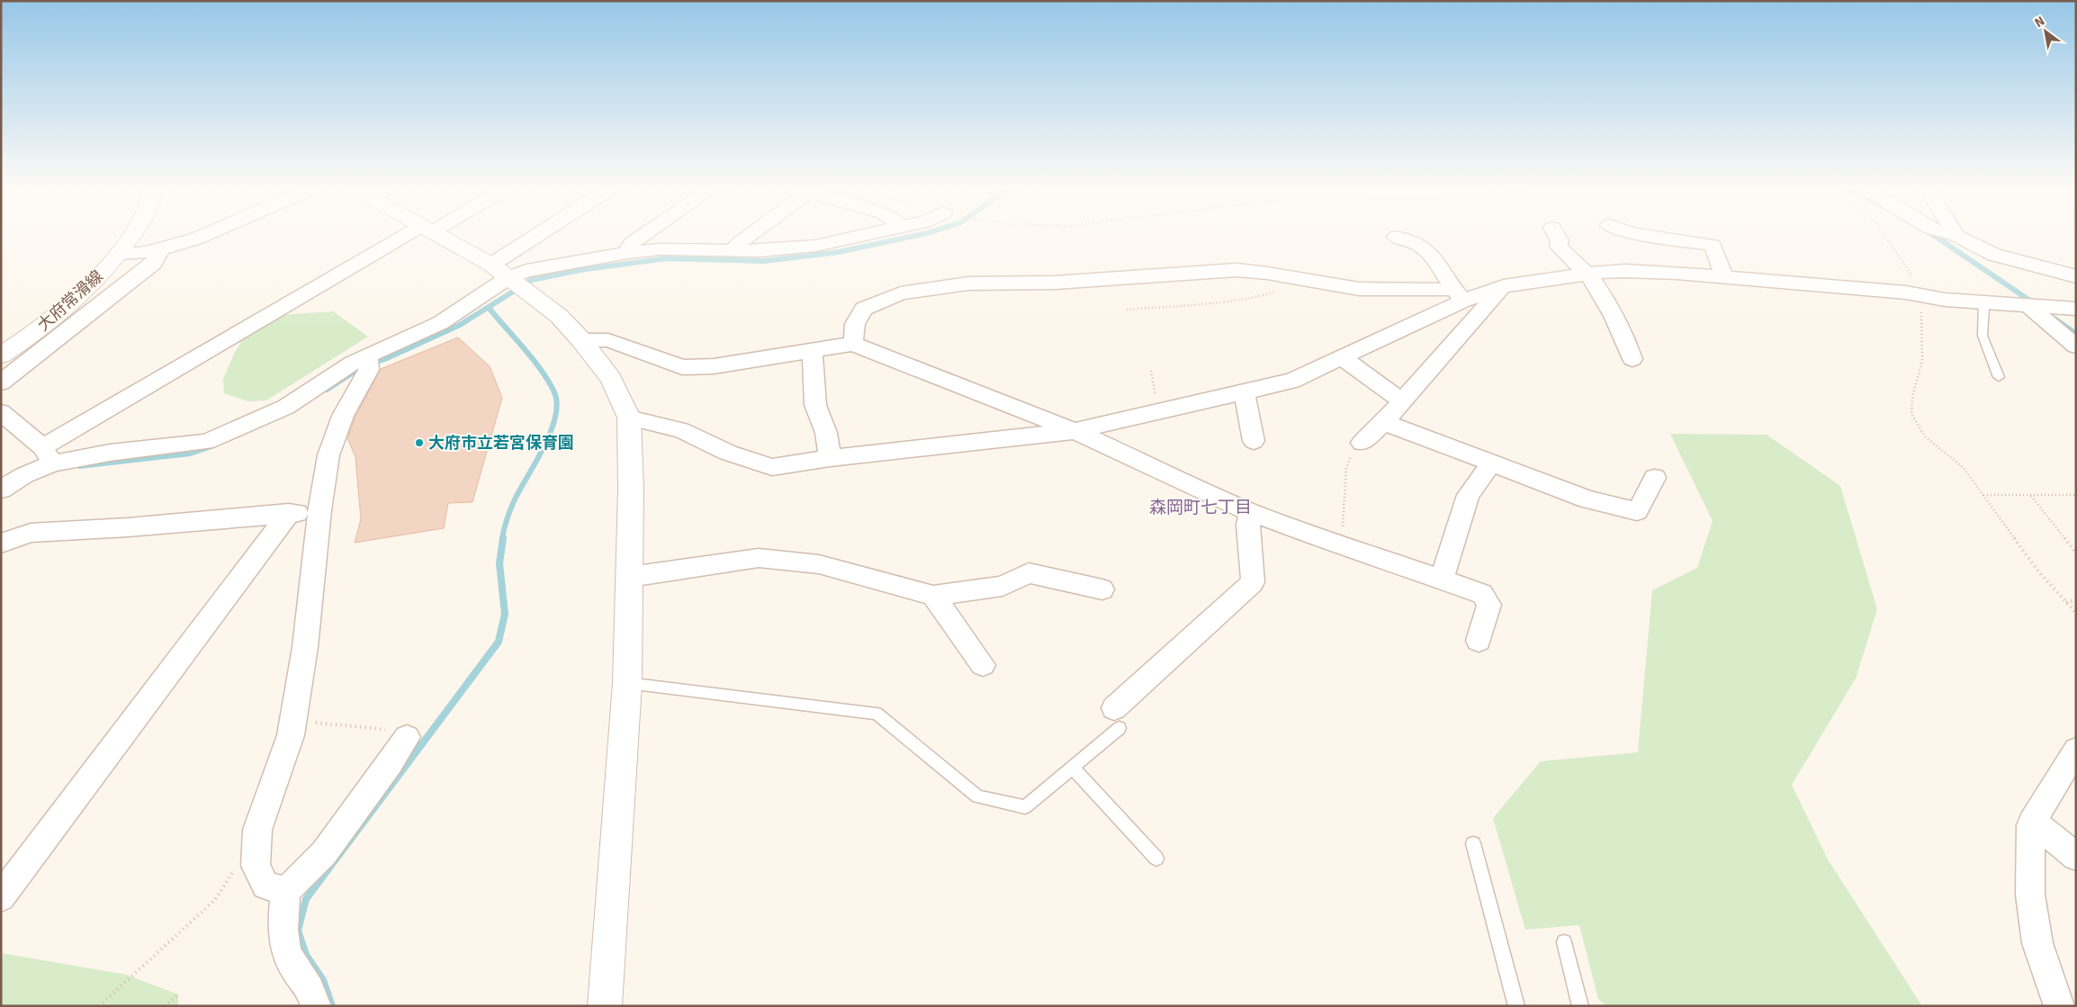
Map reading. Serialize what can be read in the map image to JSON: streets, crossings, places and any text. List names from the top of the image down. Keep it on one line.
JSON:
{"streets":{"street":["大府常滑線"]},"districts":["森岡町七丁目"],"places":["大府市立若宮保育園"],"north":"top left"}
